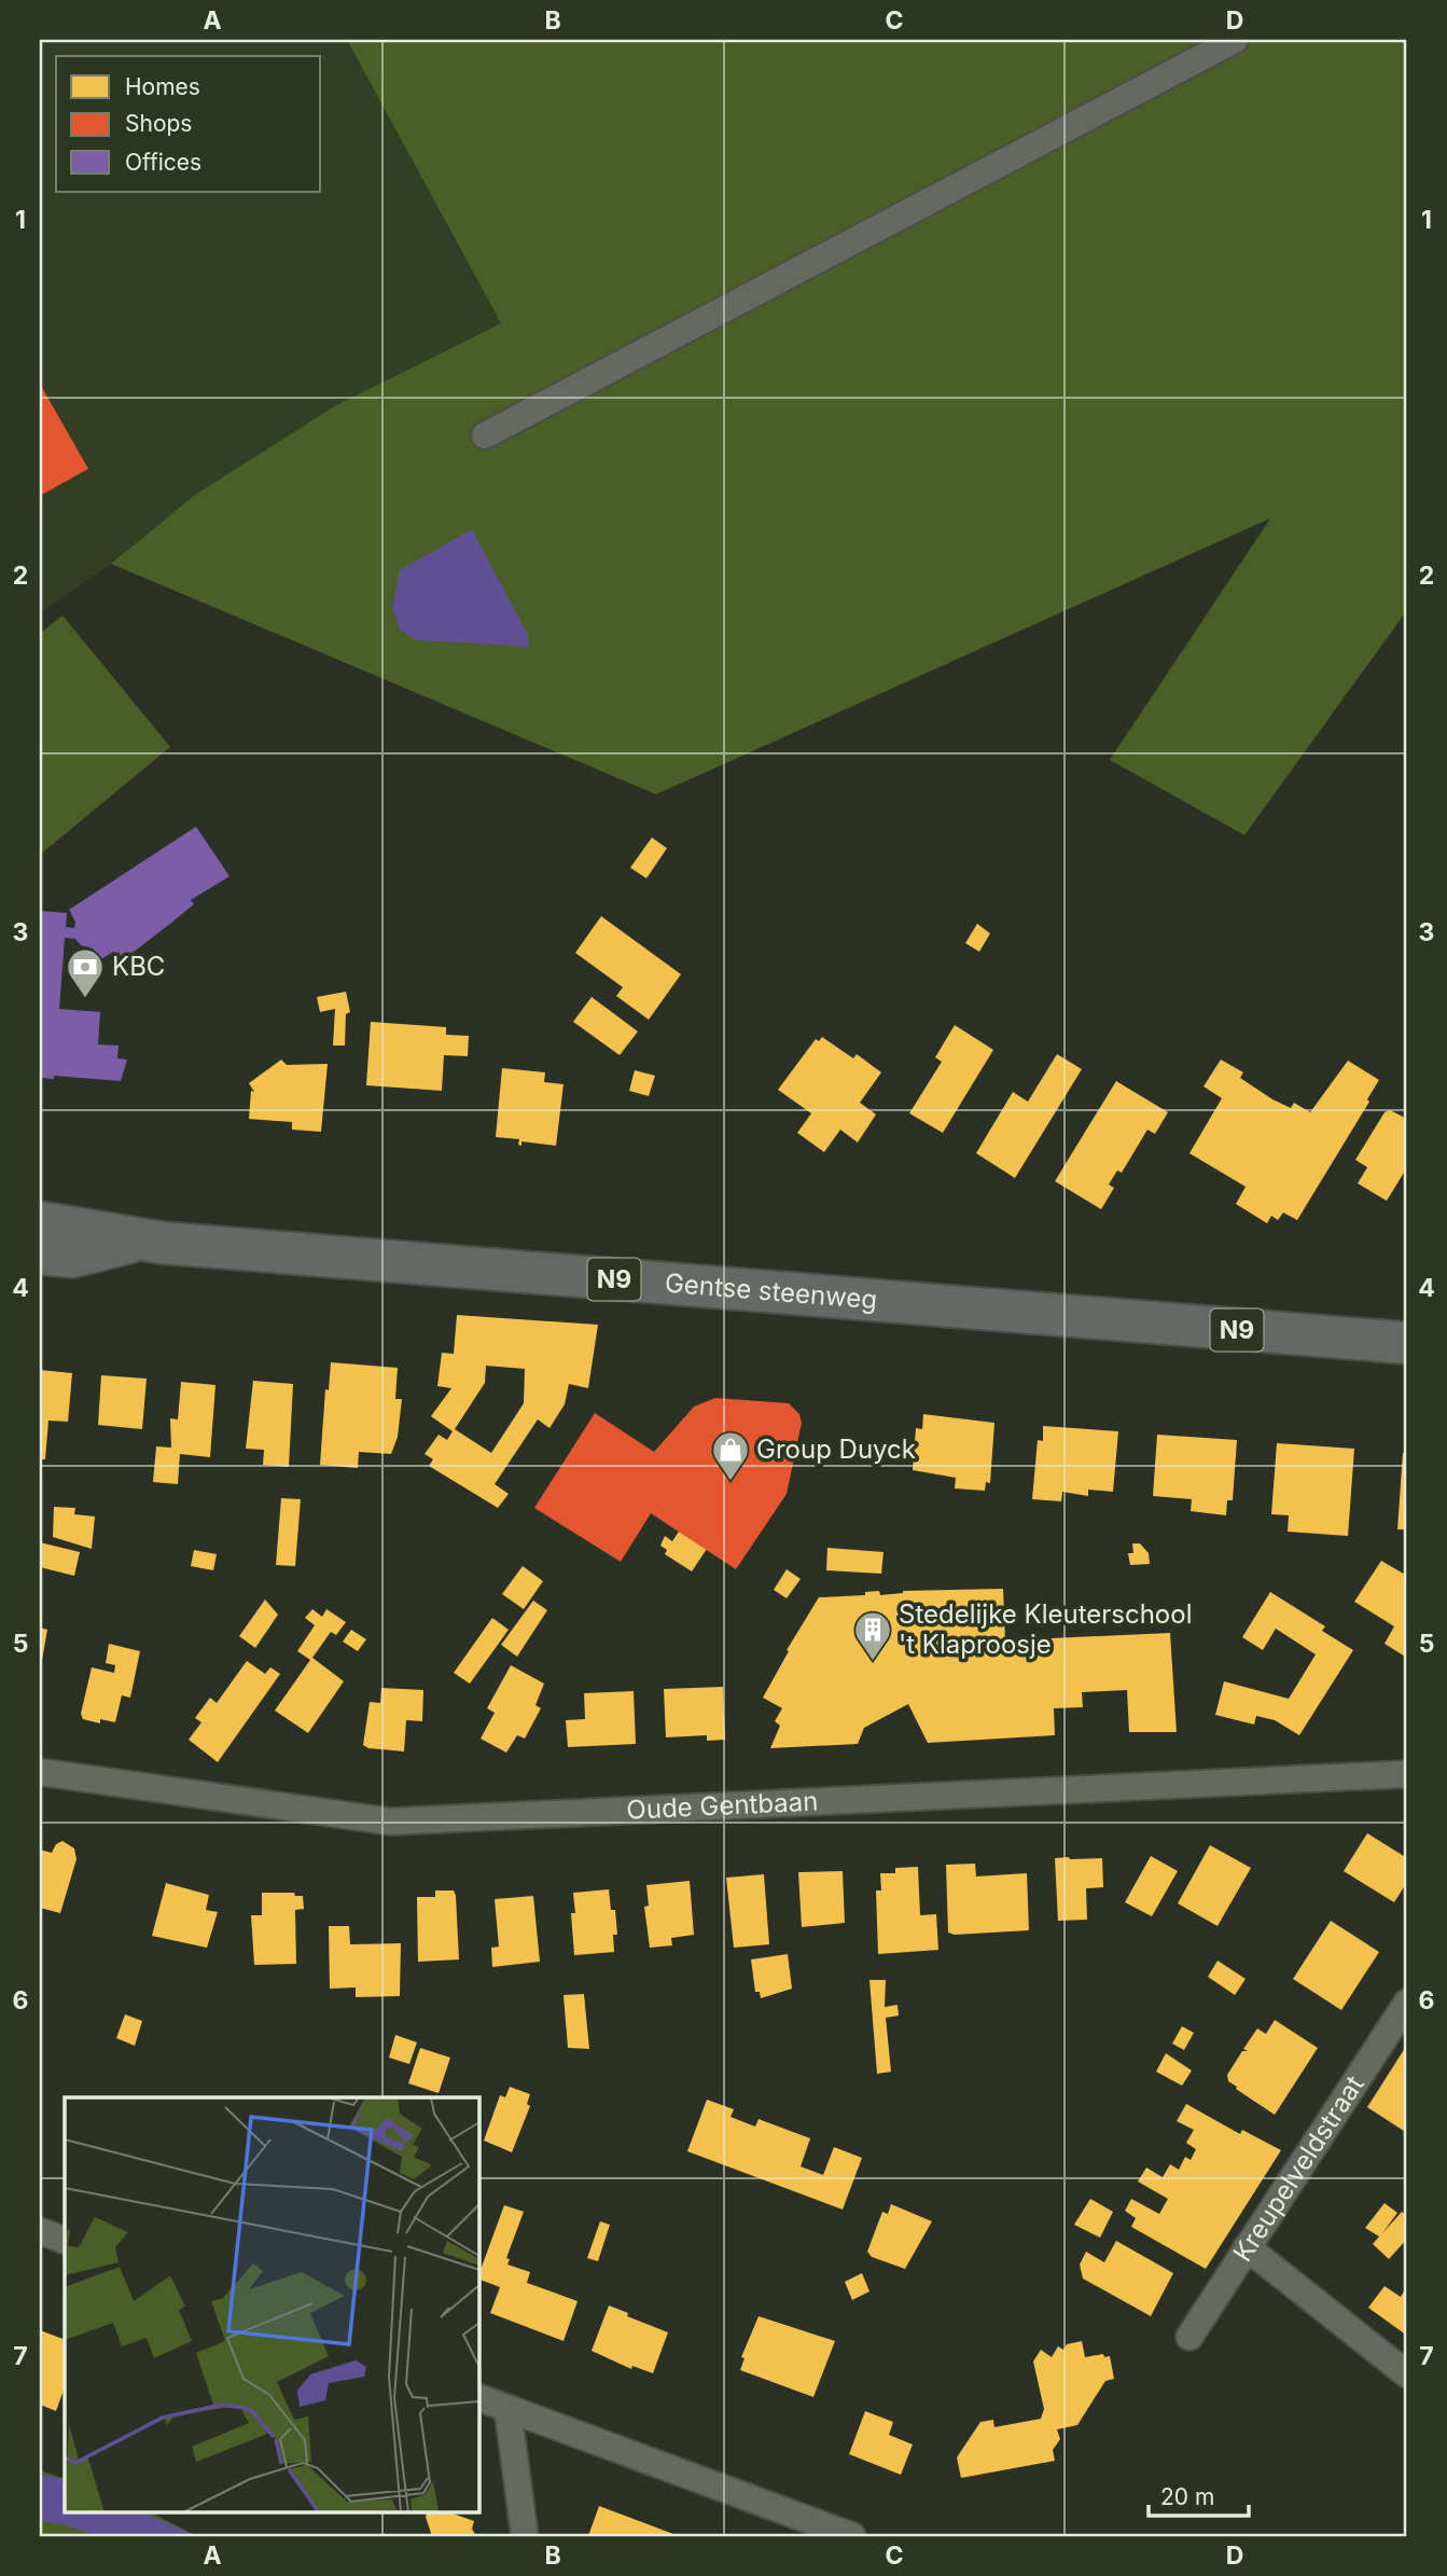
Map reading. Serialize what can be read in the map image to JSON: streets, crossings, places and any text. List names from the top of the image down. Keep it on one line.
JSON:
{"streets":{"main road":["N9","Gentse steenweg"],"street":["Oude Gentbaan","Kreupelveldstraat"]},"places":{"bank":["KBC"],"shop":["Group Duyck"],"building":["Stedelijke Kleuterschool 't Klaproosje"]},"legend":["Homes","Shops","Offices"],"scale_bar":"20 m","grid":{"columns":["A","B","C","D"],"rows":["1","2","3","4","5","6","7"]}}
